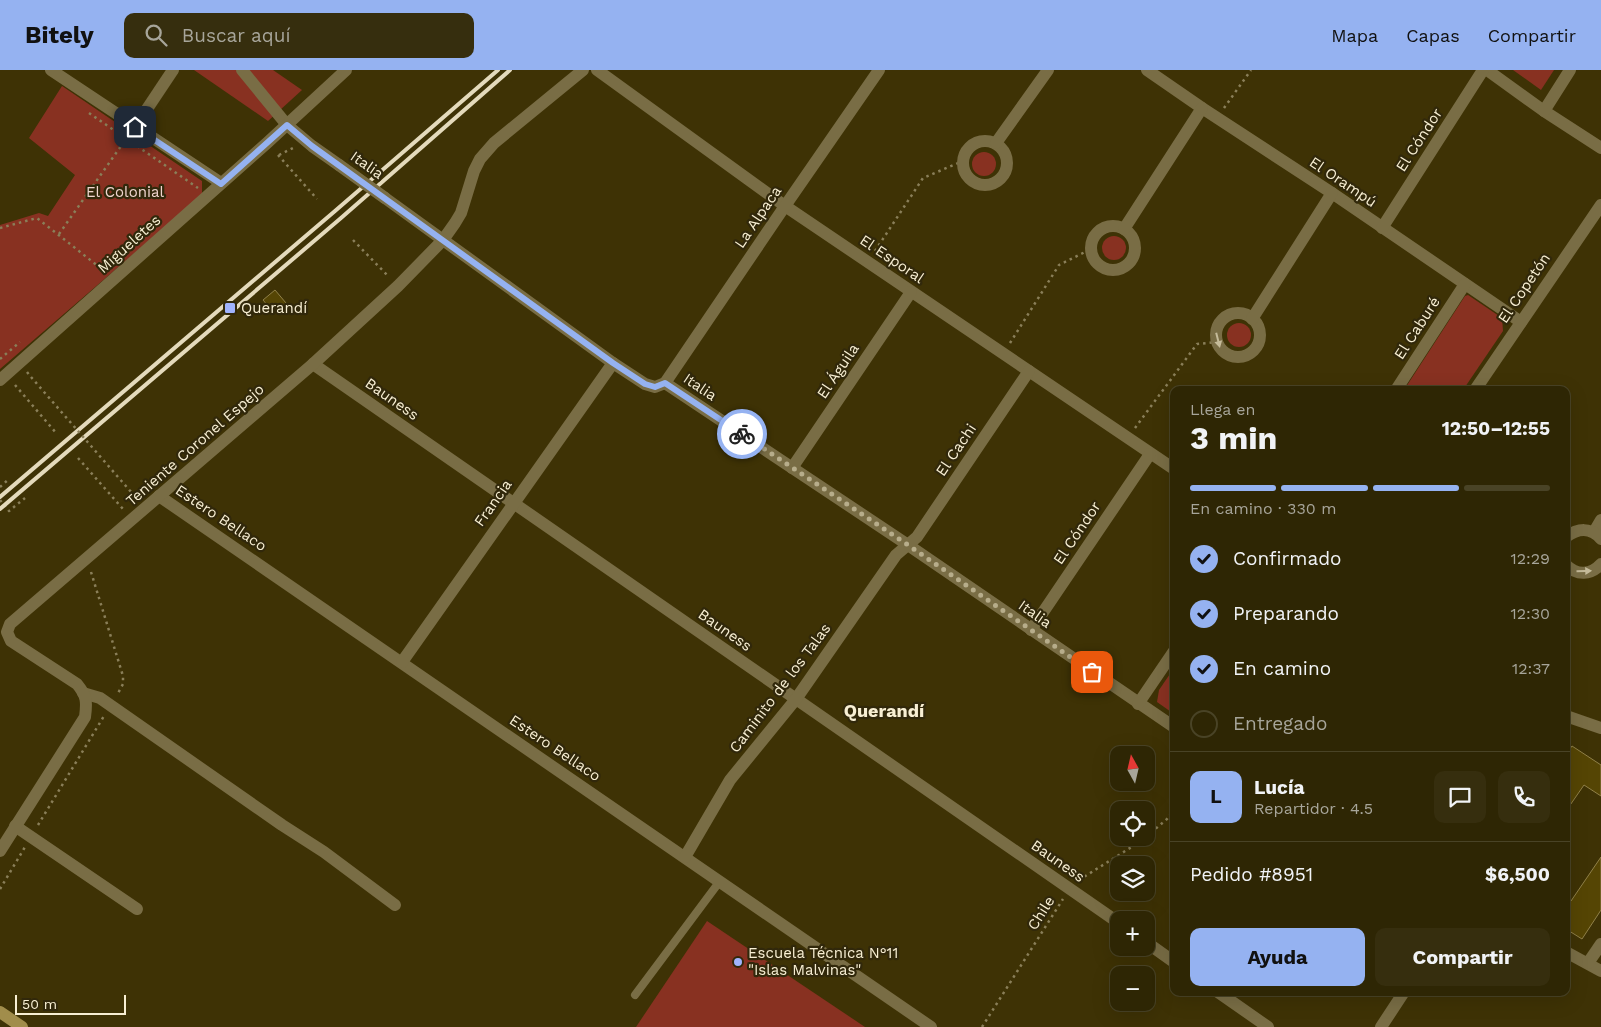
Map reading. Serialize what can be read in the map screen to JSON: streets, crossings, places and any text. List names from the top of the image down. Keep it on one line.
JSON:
{"streets":{"street":["El Cóndor","Italia","El Orampú","La Alpaca","Migueletes","El Esporal","El Copetón","El Caburé","El Águila","Bauness","Teniente Coronel Espejo","El Cachi","Francia","Estero Bellaco","Caminito de los Talas"],"path":["Chile"]},"crossings":[["El Cóndor","Italia"],["El Cóndor","El Orampú"],["El Cóndor","El Esporal"],["Italia","La Alpaca"],["Italia","Migueletes"],["Italia","El Águila"],["Italia","Teniente Coronel Espejo"],["Italia","El Cachi"],["Italia","Francia"],["Italia","Caminito de los Talas"],["El Orampú","El Copetón"],["El Orampú","El Caburé"],["La Alpaca","El Esporal"],["El Esporal","El Águila"],["El Esporal","El Cachi"],["Bauness","Teniente Coronel Espejo"],["Bauness","Francia"],["Bauness","Caminito de los Talas"],["Bauness","Chile"],["Teniente Coronel Espejo","Estero Bellaco"],["El Cachi","Caminito de los Talas"],["Francia","Estero Bellaco"],["Estero Bellaco","Caminito de los Talas"]],"districts":["Querandí"],"parks":["El Colonial"],"places":{"transit":["Querandí"],"other":["Escuela Técnica N°11 \"Islas Malvinas\""]},"scale_bar":"50 m","north":"top","page":{"header":"Bitely","search":"Buscar aquí","nav":["Mapa","Capas","Compartir"],"heading":["3 min","Llega en","12:50–12:55"],"panel":["Lucía","Repartidor · 4.5","Pedido #8951","$6,500"],"bar":"En camino · 330 m","list":[["Confirmado","12:29"],["Preparando","12:30"],["En camino","12:37"],"Entregado"],"map_buttons":["+","−"],"round":"L","buttons":["Ayuda","Compartir"],"scale":"50 m"}}
